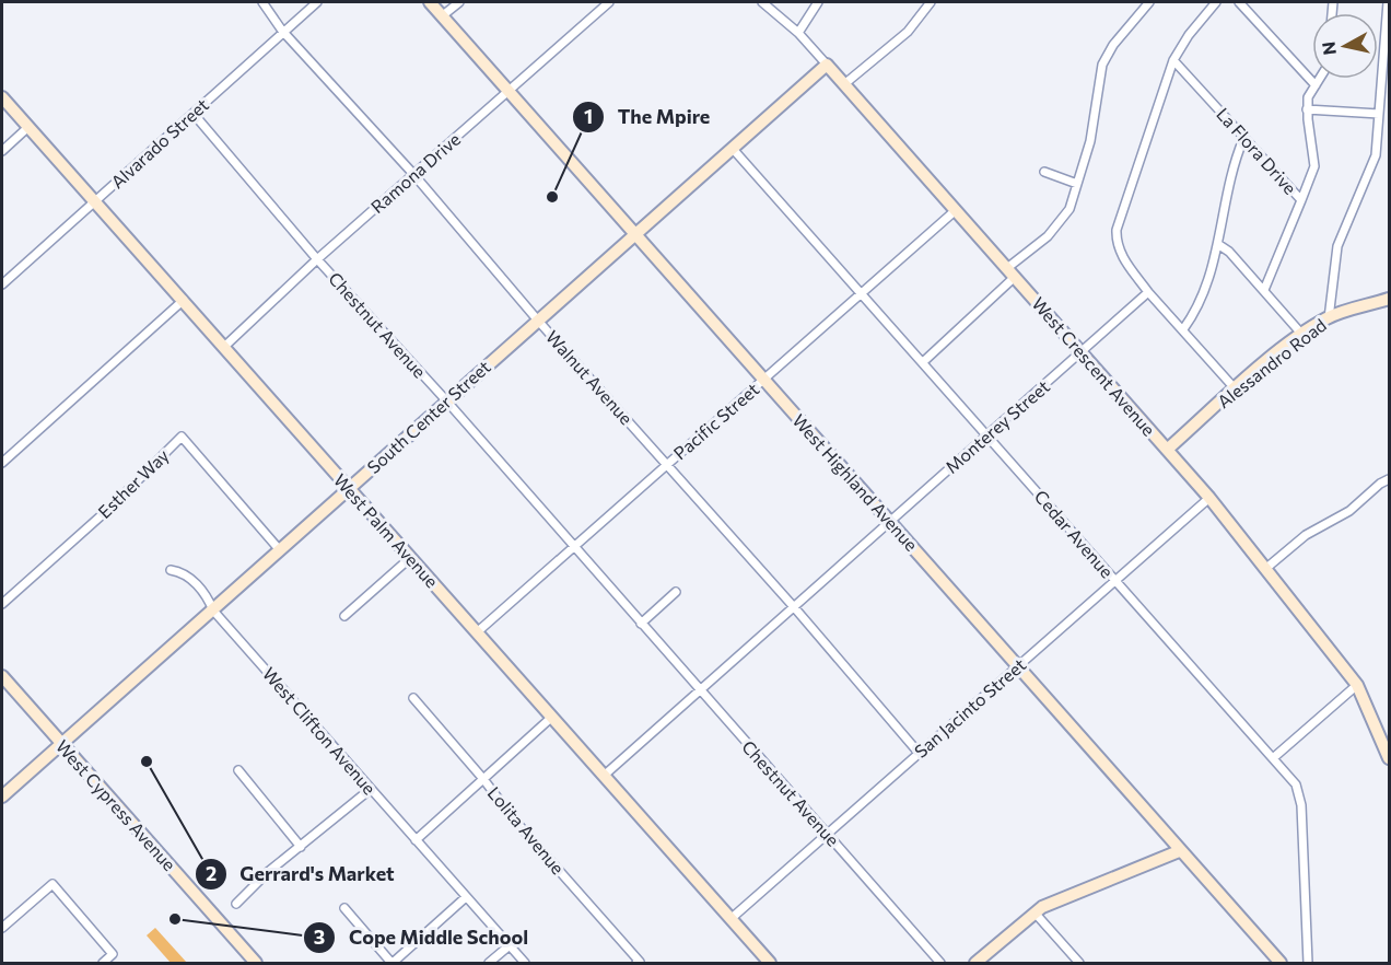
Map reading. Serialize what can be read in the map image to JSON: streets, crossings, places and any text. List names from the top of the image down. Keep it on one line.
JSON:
{"streets":{"street":["Alvarado Street","La Flora Drive","Ramona Drive","Chestnut Avenue","Alessandro Road","West Crescent Avenue","Walnut Avenue","South Center Street","Pacific Street","Monterey Street","West Highland Avenue","Esther Way","West Palm Avenue","Cedar Avenue","San Jacinto Street","West Clifton Avenue","West Cypress Avenue","Lolita Avenue"]},"crossings":[["Alvarado Street","Chestnut Avenue"],["Alvarado Street","Walnut Avenue"],["Alvarado Street","West Palm Avenue"],["Ramona Drive","Chestnut Avenue"],["Ramona Drive","Walnut Avenue"],["Ramona Drive","West Highland Avenue"],["Ramona Drive","West Palm Avenue"],["Chestnut Avenue","South Center Street"],["Chestnut Avenue","Pacific Street"],["Chestnut Avenue","Monterey Street"],["Chestnut Avenue","San Jacinto Street"],["Alessandro Road","West Crescent Avenue"],["West Crescent Avenue","South Center Street"],["West Crescent Avenue","Pacific Street"],["West Crescent Avenue","Monterey Street"],["West Crescent Avenue","San Jacinto Street"],["Walnut Avenue","South Center Street"],["Walnut Avenue","Pacific Street"],["Walnut Avenue","Monterey Street"],["Walnut Avenue","San Jacinto Street"],["South Center Street","West Highland Avenue"],["South Center Street","Esther Way"],["South Center Street","West Palm Avenue"],["South Center Street","Cedar Avenue"],["South Center Street","West Clifton Avenue"],["South Center Street","West Cypress Avenue"],["Pacific Street","West Highland Avenue"],["Pacific Street","West Palm Avenue"],["Pacific Street","Cedar Avenue"],["Monterey Street","West Highland Avenue"],["Monterey Street","West Palm Avenue"],["Monterey Street","Cedar Avenue"],["West Highland Avenue","San Jacinto Street"],["West Palm Avenue","San Jacinto Street"],["Cedar Avenue","San Jacinto Street"]],"places":["The Mpire","Gerrard's Market","Cope Middle School"],"north":"left"}
